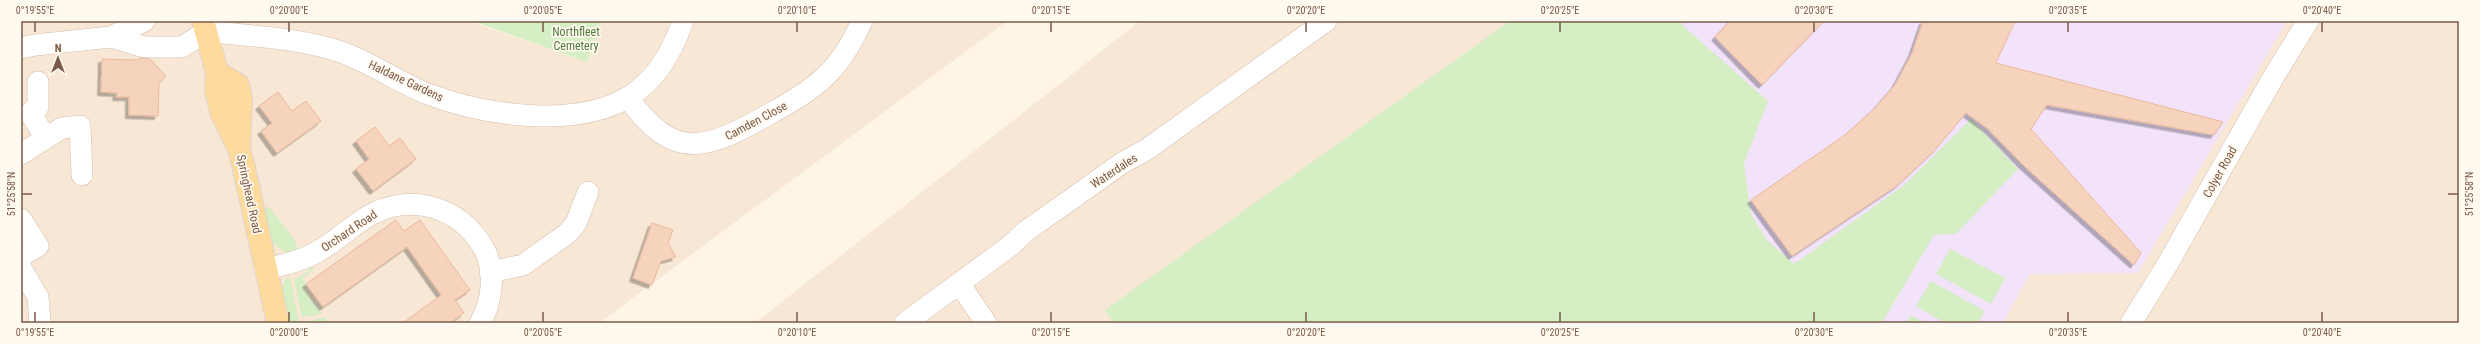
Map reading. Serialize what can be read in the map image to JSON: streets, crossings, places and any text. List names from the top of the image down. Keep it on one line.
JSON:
{"streets":{"main road":["Springhead Road"],"street":["Haldane Gardens","Camden Close","Waterdales","Colyer Road","Orchard Road"]},"crossings":[["Haldane Gardens","Camden Close"],["Haldane Gardens","Springhead Road"],["Springhead Road","Orchard Road"]],"parks":["Northfleet Cemetery"],"north":"top","coordinates":["0°19'55\"E","0°20'00\"E","0°20'05\"E","0°20'10\"E","0°20'15\"E","0°20'20\"E","0°20'25\"E","0°20'30\"E","0°20'35\"E","0°20'40\"E","51°25'58\"N"]}
